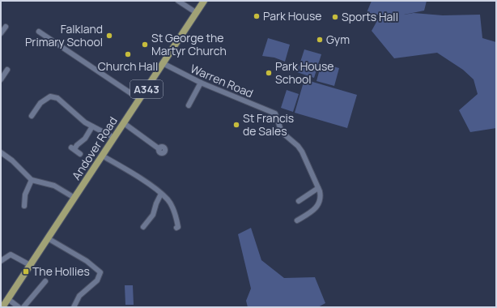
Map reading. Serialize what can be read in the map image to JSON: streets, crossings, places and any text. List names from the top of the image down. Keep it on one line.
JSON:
{"streets":{"main road":["A343","Andover Road"],"street":["Warren Road"]},"crossings":[["Warren Road","Andover Road"]],"places":{"other":["Park House","Sports Hall","Falkland Primary School","Gym","St George the Martyr Church","Church Hall","Park House School","St Francis de Sales"],"transit":["The Hollies"]}}
